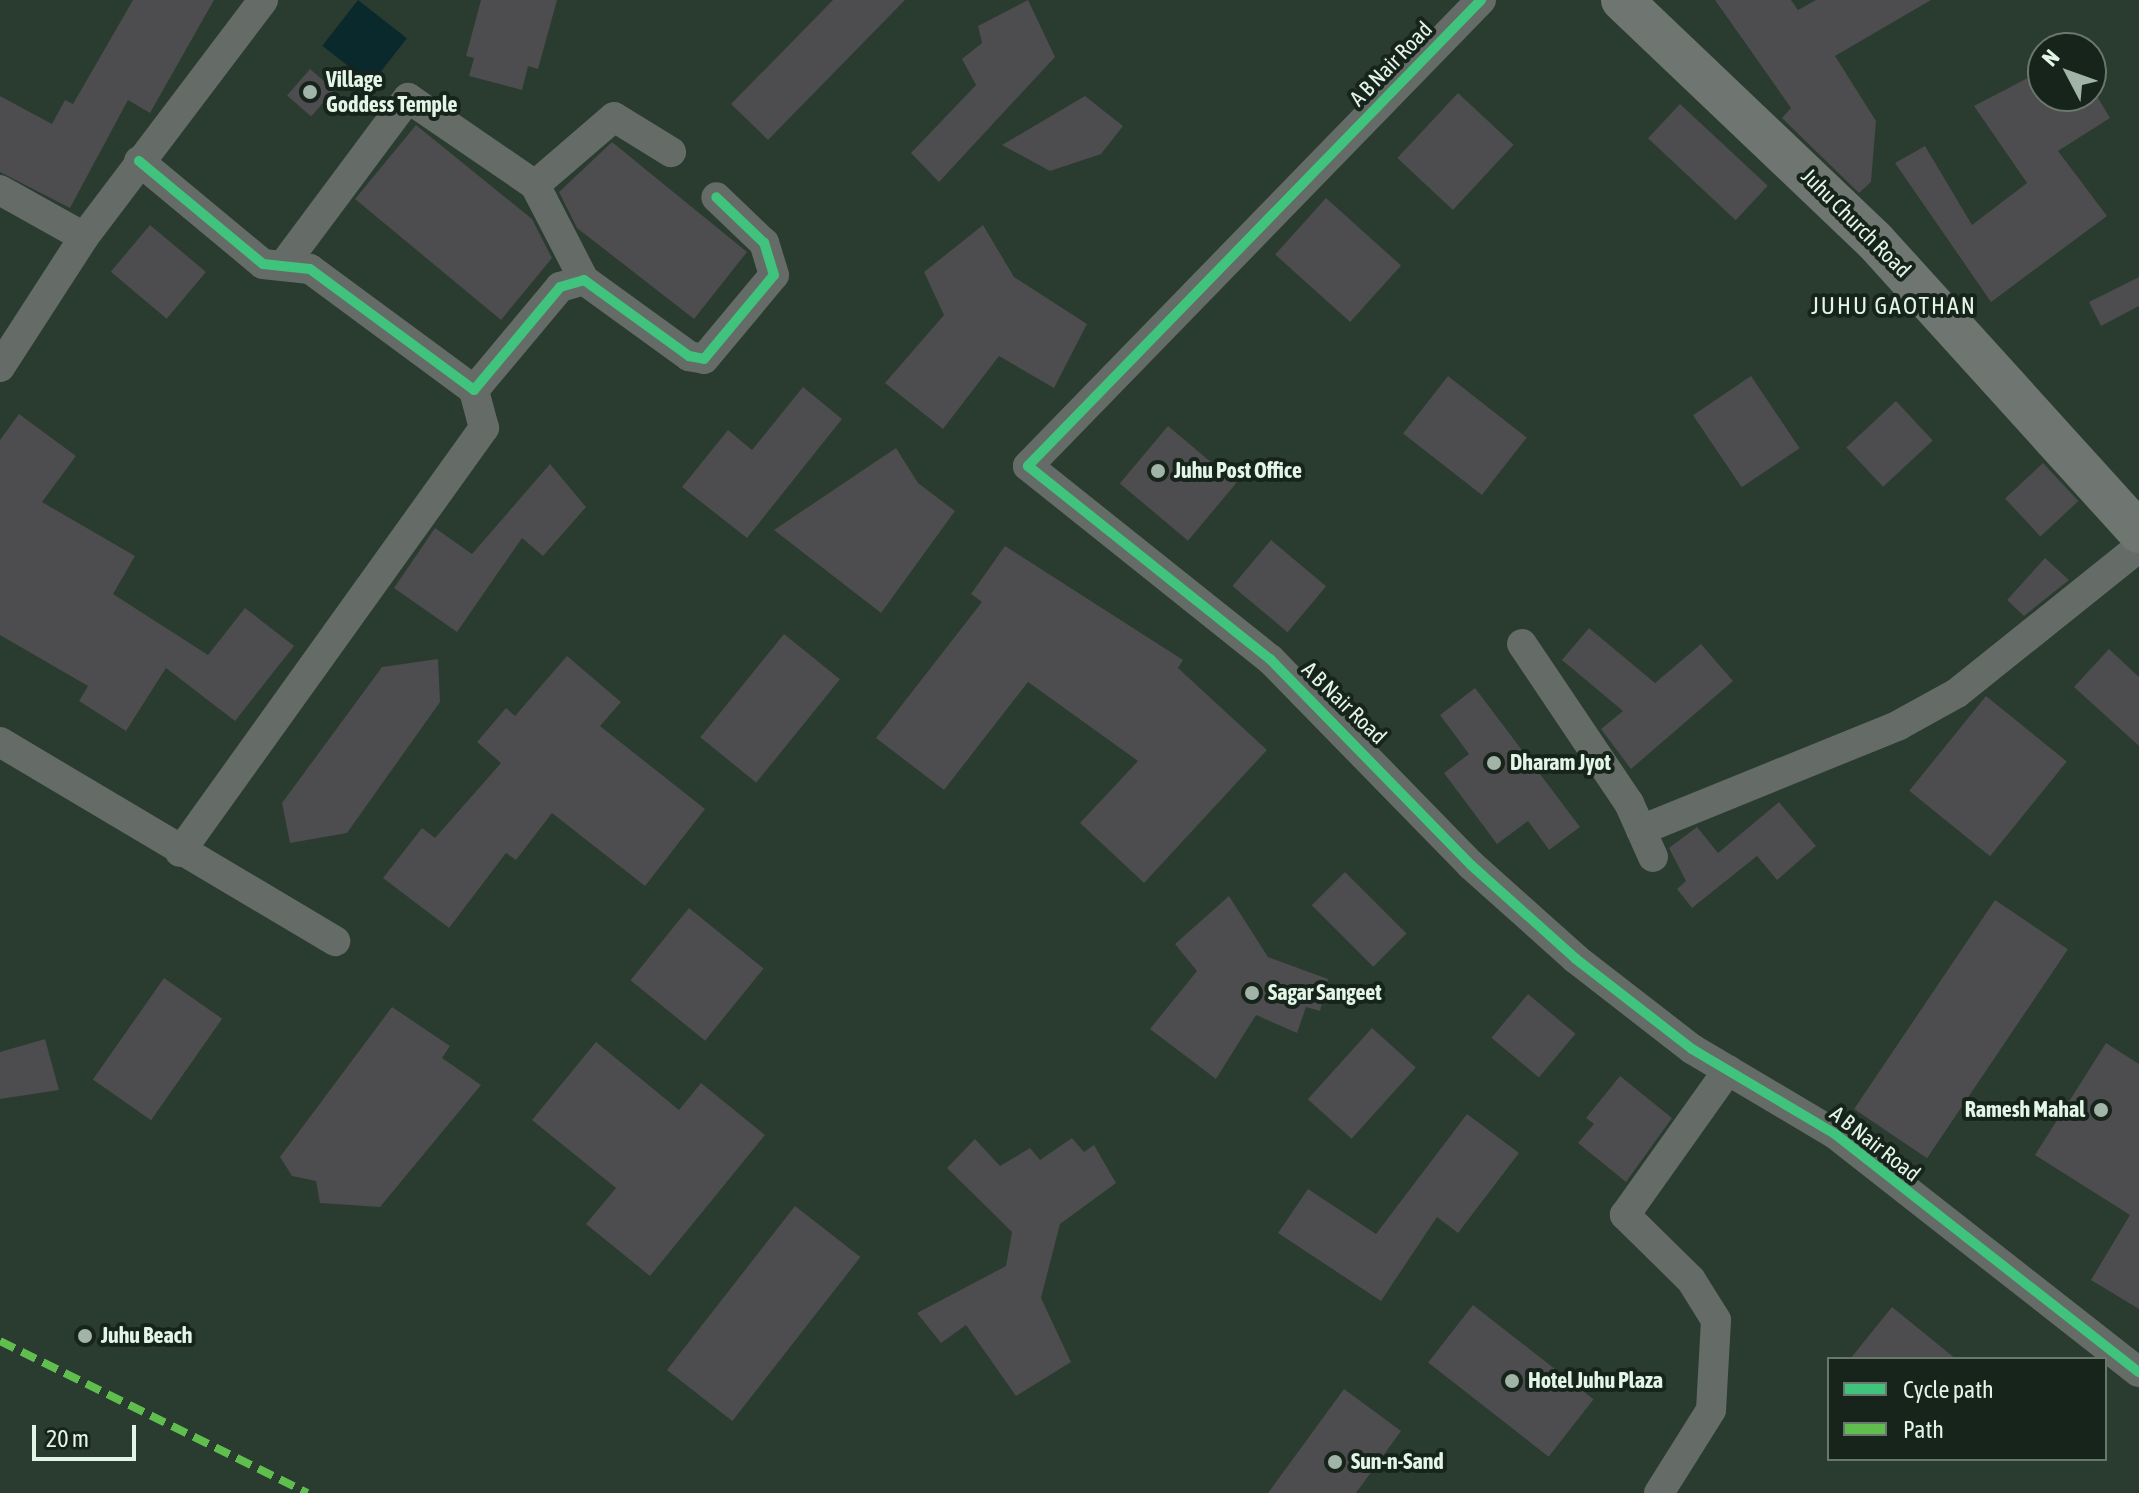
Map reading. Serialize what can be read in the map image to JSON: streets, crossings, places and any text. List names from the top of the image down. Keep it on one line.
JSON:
{"streets":{"street":["A B Nair Road","Juhu Church Road"]},"districts":["JUHU GAOTHAN"],"places":["Village Goddess Temple","Juhu Post Office","Dharam Jyot","Sagar Sangeet","Ramesh Mahal","Juhu Beach","Hotel Juhu Plaza","Sun-n-Sand"],"legend":["Cycle path","Path"],"scale_bar":"20 m","north":"top left"}
